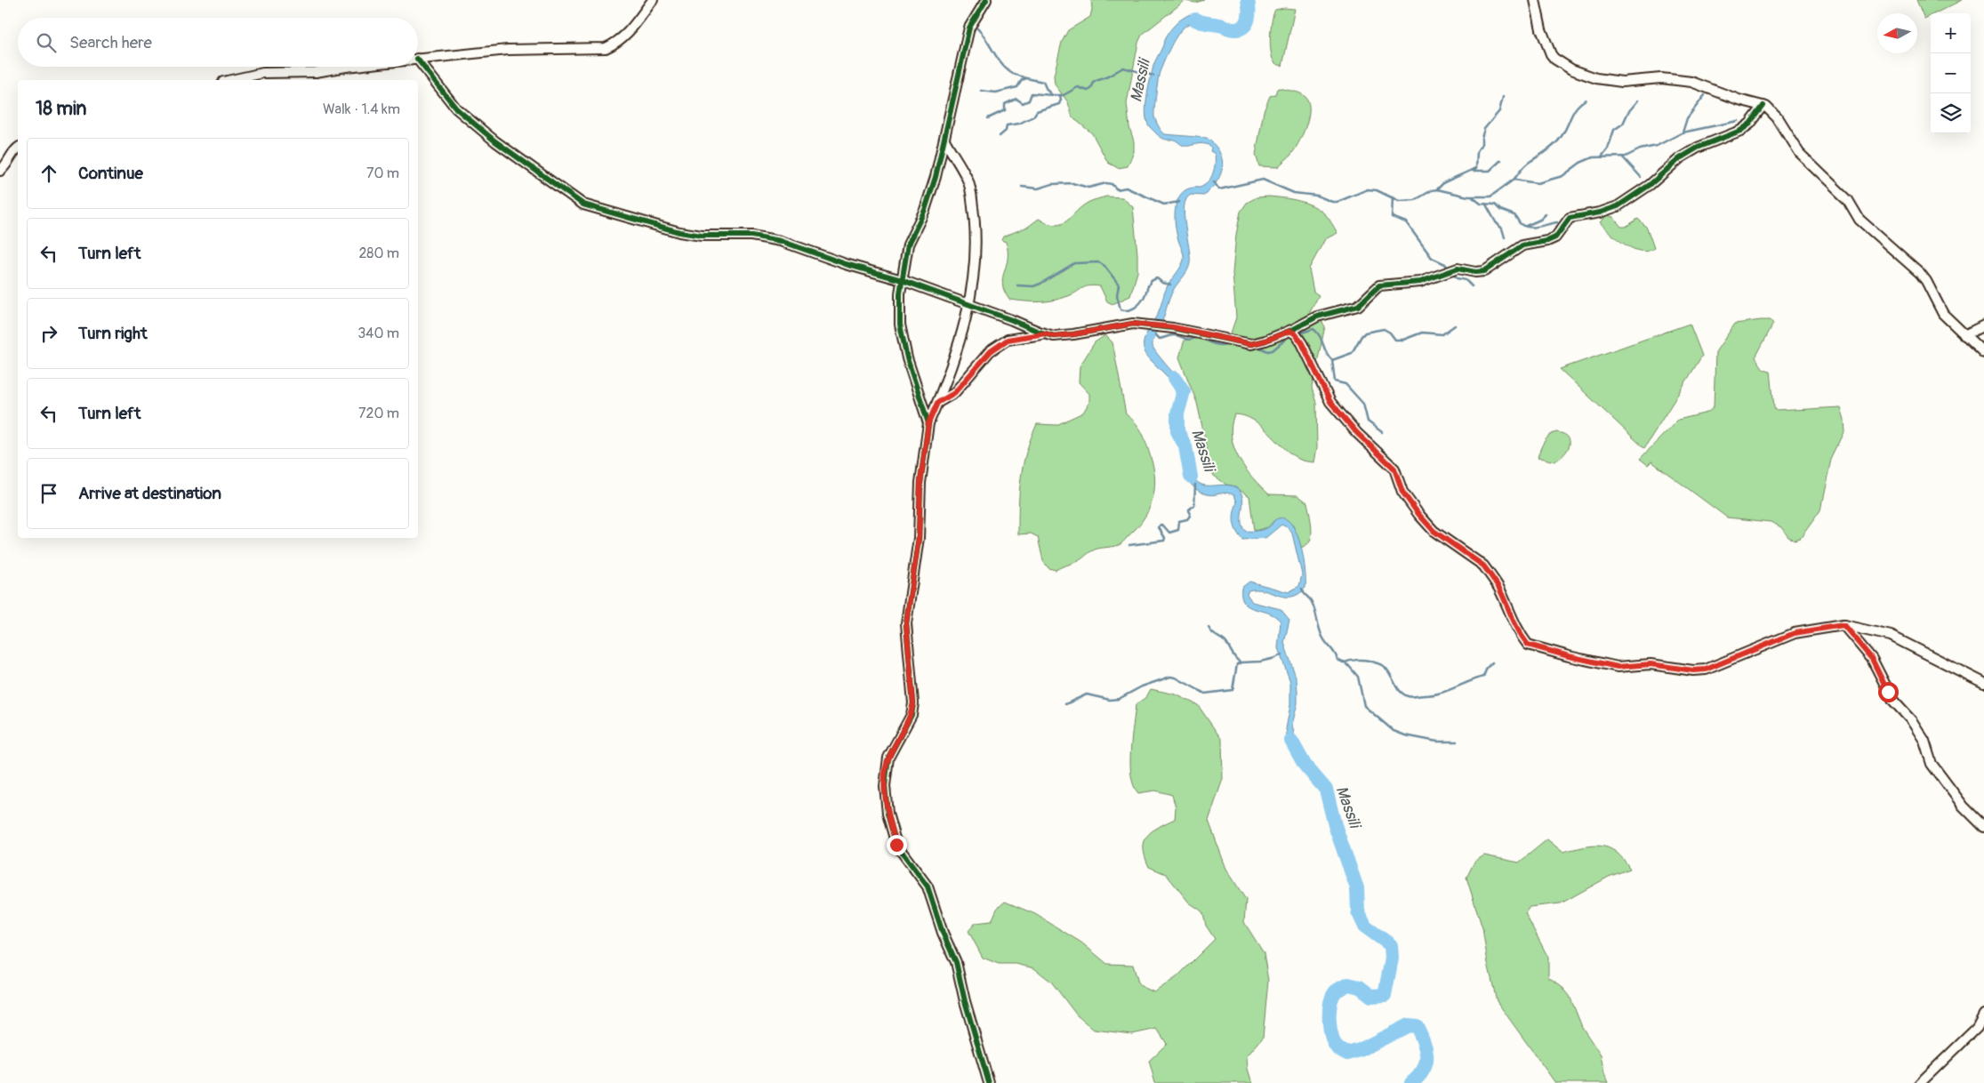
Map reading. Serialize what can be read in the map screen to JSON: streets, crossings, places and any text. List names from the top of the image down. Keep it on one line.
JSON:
{"water":["Massili"],"north":"left","page":{"map_buttons":["+","−"],"search":"Search here","heading":["18 min","Walk · 1.4 km"],"list":[["Continue","70 m"],["Turn left","280 m"],["Turn right","340 m"],["Turn left","720 m"],"Arrive at destination"]}}
